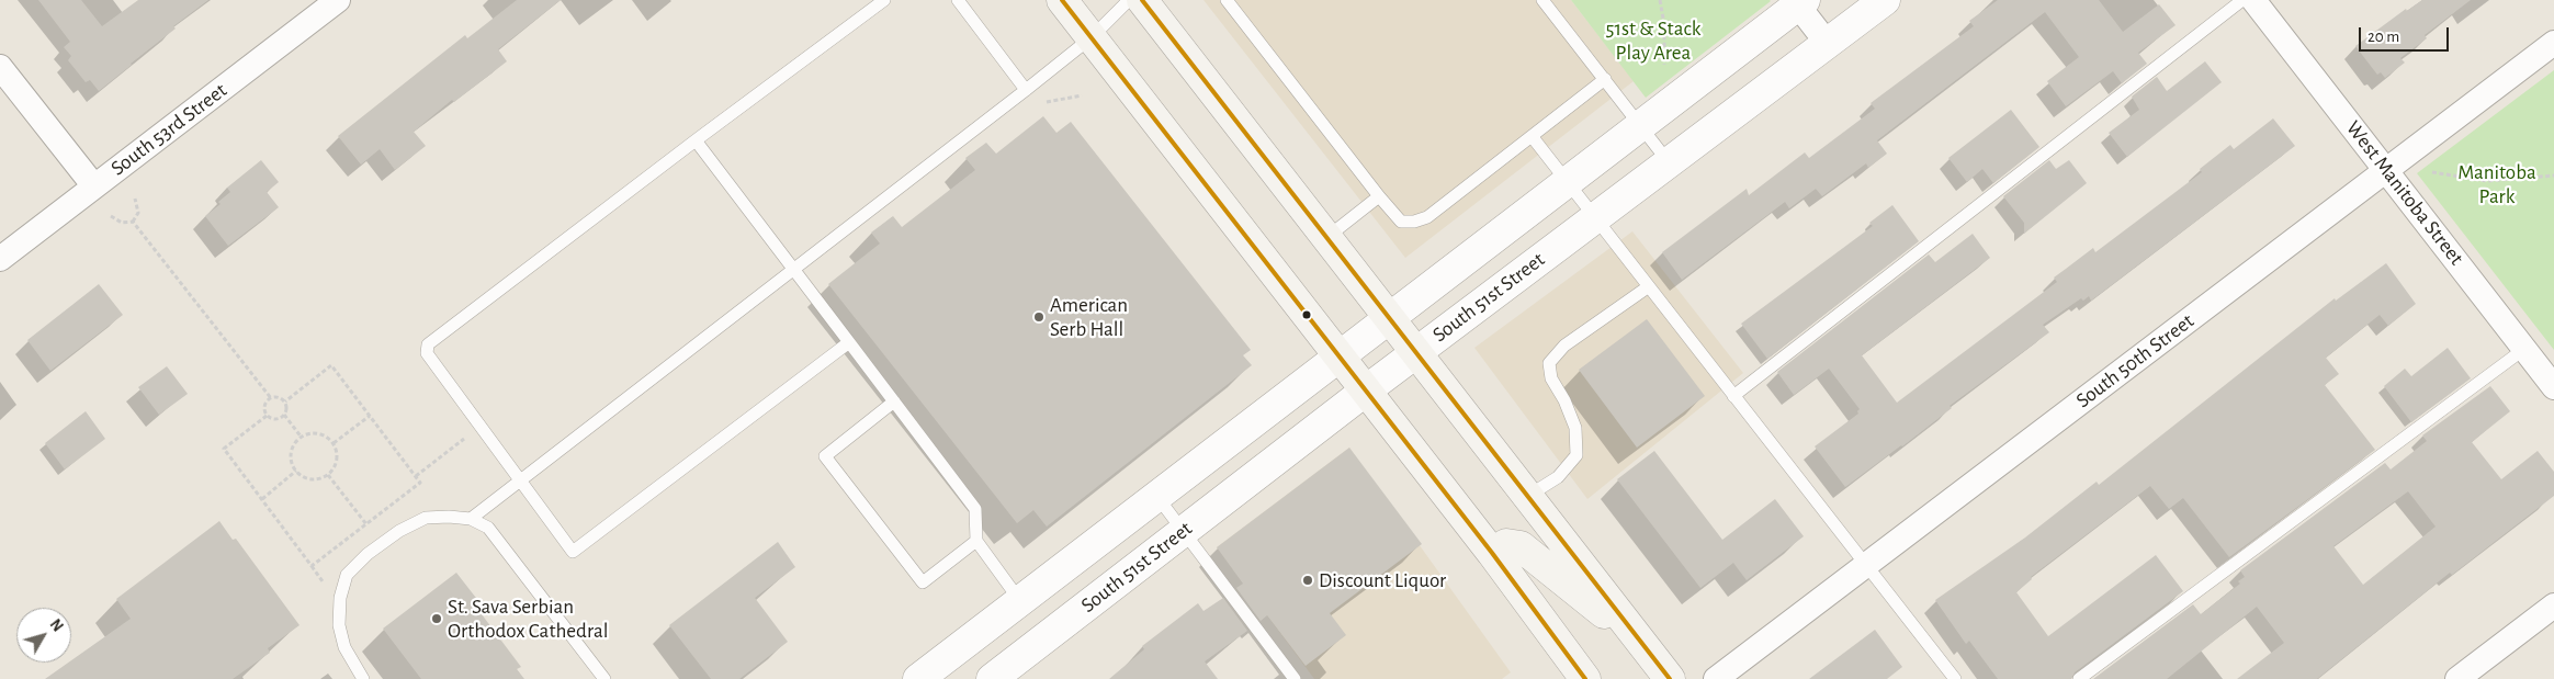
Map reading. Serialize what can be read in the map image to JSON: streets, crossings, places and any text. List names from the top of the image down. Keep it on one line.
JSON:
{"streets":{"street":["South 53rd Street","West Manitoba Street","South 51st Street","South 50th Street"]},"crossings":[["West Manitoba Street","South 50th Street"]],"parks":["51st & Stack Play Area","Manitoba Park"],"places":["American Serb Hall","Discount Liquor","St. Sava Serbian Orthodox Cathedral"],"scale_bar":"20 m","north":"top right"}
